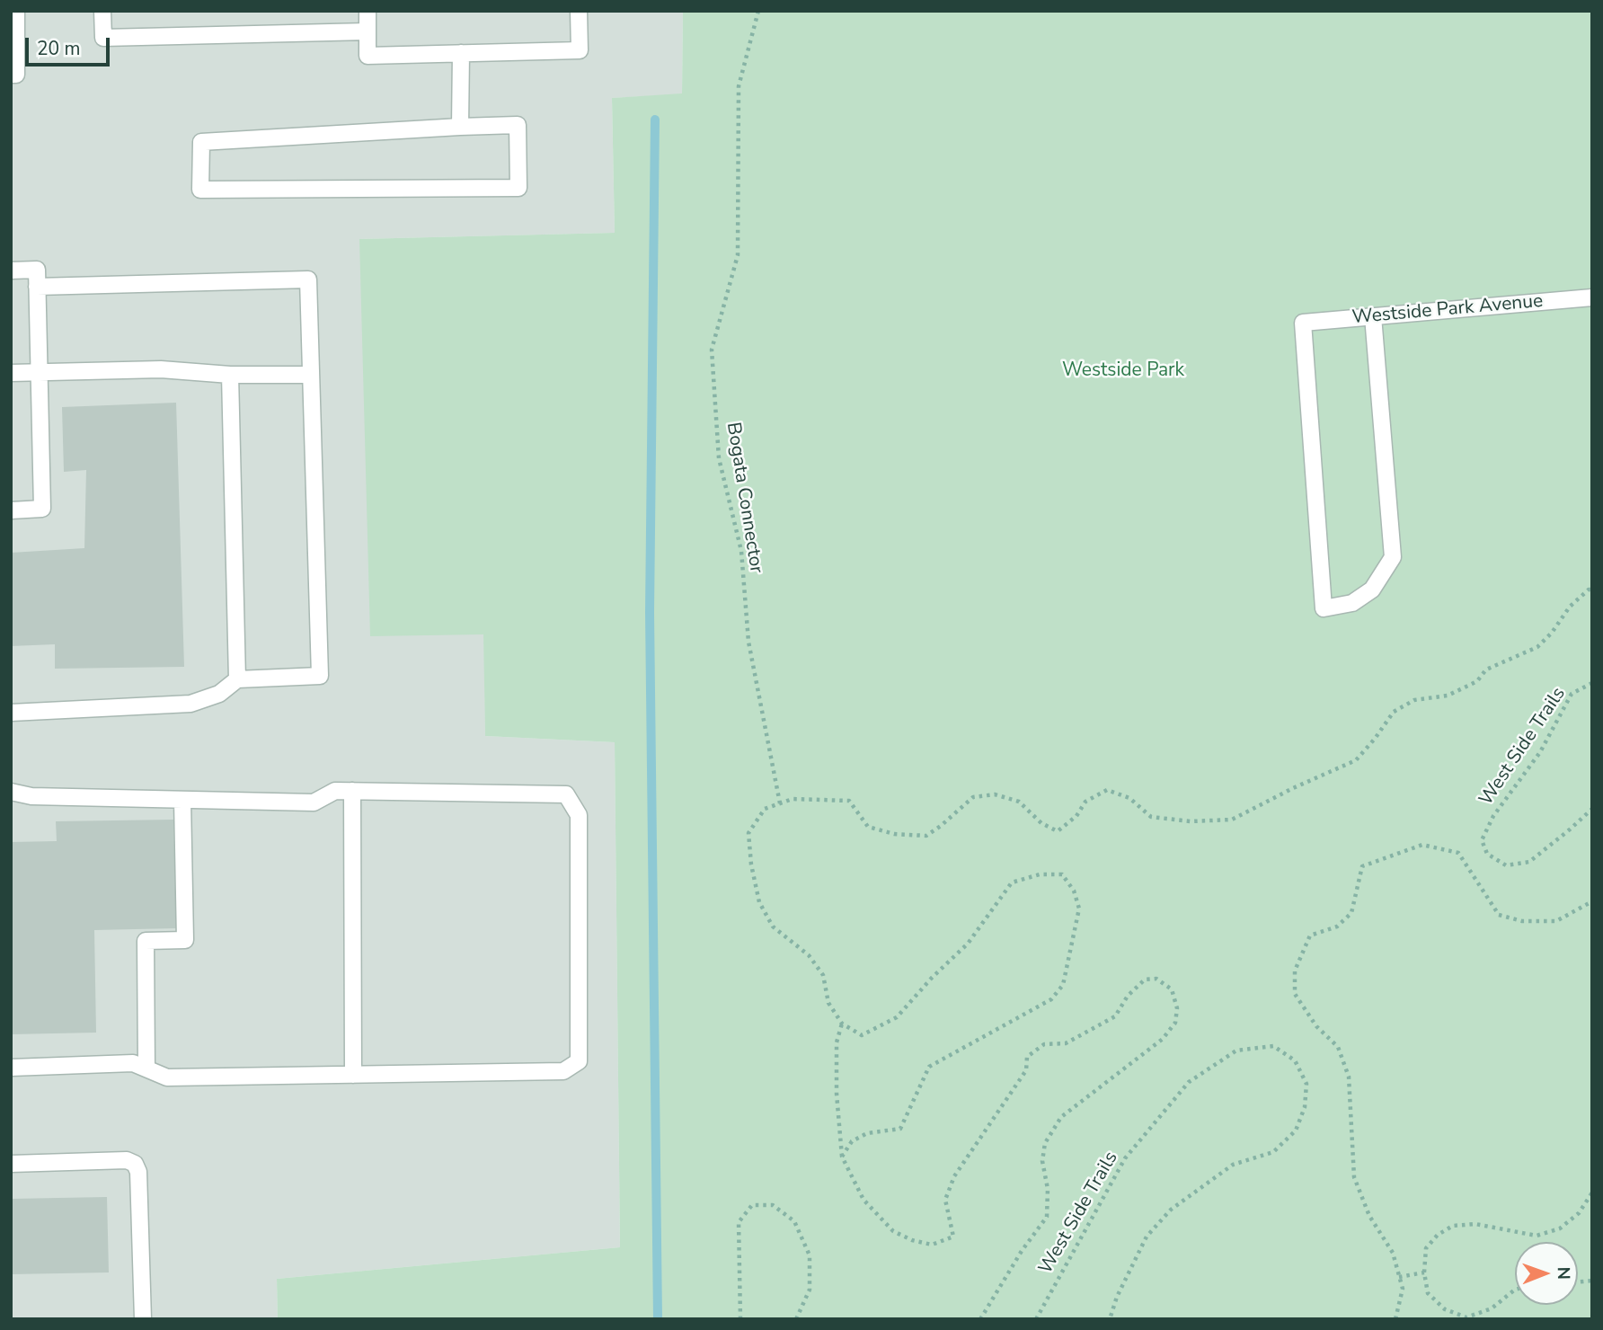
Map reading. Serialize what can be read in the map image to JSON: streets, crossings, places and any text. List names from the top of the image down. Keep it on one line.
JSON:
{"streets":{"lane":["Westside Park Avenue"],"path":["Bogata Connector","West Side Trails"]},"parks":["Westside Park"],"scale_bar":"20 m","north":"right"}
